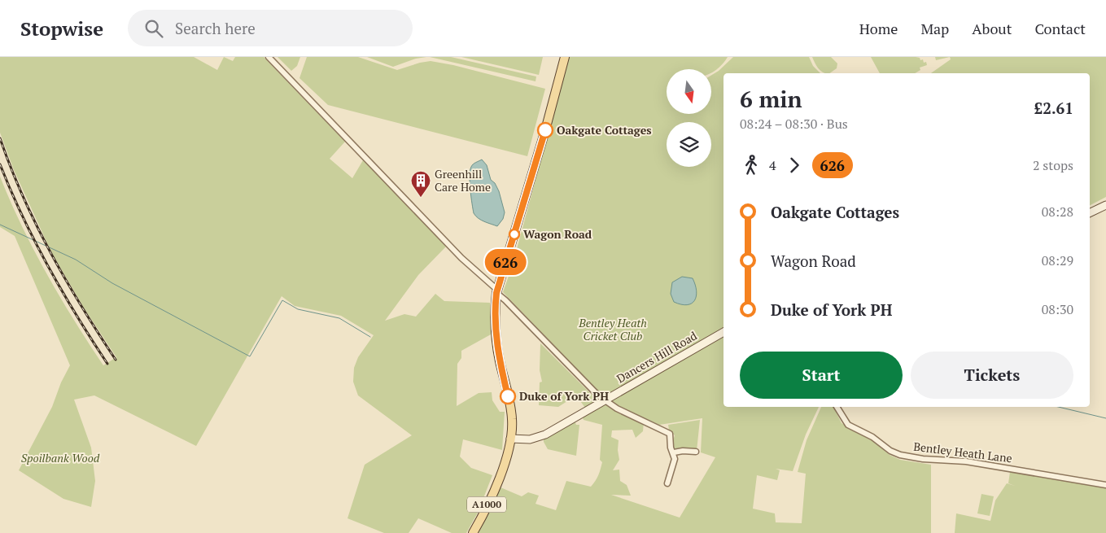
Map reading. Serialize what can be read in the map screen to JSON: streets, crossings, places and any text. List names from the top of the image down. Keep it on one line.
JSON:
{"streets":{"main road":["A1000"],"street":["Dancers Hill Road","Bentley Heath Lane"]},"crossings":[["Dancers Hill Road","A1000"]],"parks":["Bentley Heath Cricket Club","Spoilbank Wood"],"places":{"other":["Oakgate Cottages","Wagon Road","Duke of York PH"],"building":["Greenhill Care Home"]},"lines":["bus line 626"],"north":"bottom","page":{"header":"Stopwise","search":"Search here","nav":["Home","Map","About","Contact"],"on_map":"626","heading":["6 min","08:24 – 08:30 · Bus","£2.61"],"legs":["4","626","2 stops"],"list":[{"name":"Oakgate Cottages","value":"08:28"},{"name":"Wagon Road","value":"08:29"},{"name":"Duke of York PH","value":"08:30"}],"buttons":["Start","Tickets"]}}
